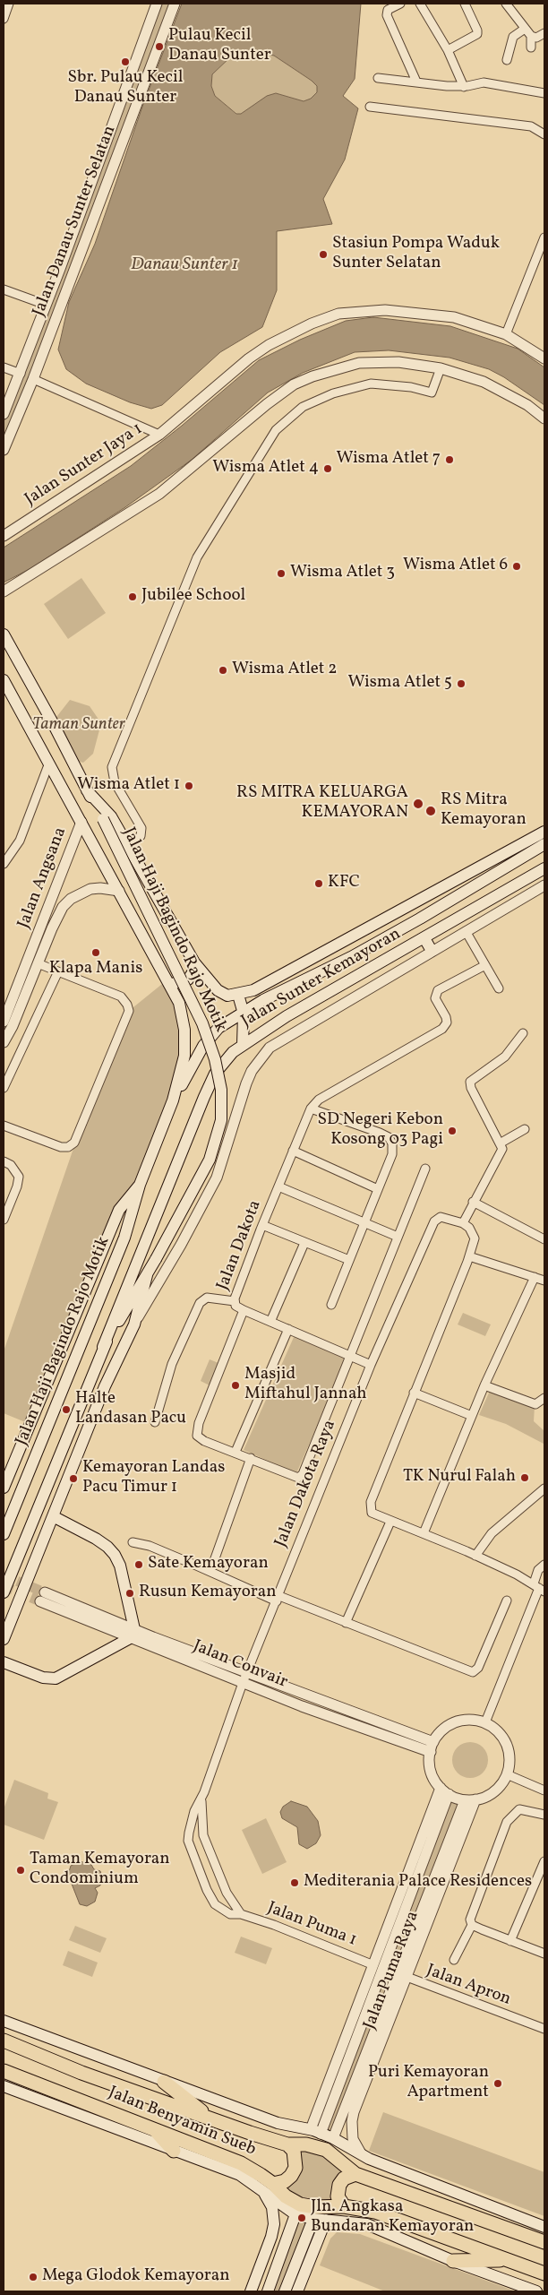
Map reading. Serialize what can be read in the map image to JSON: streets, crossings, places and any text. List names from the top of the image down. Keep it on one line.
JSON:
{"streets":{"main road":["Jalan Haji Bagindo Rajo Motik","Jalan Sunter Kemayoran","Jalan Benyamin Sueb"],"street":["Jalan Danau Sunter Selatan","Jalan Sunter Jaya 1","Jalan Angsana","Jalan Dakota","Jalan Dakota Raya","Jalan Convair","Jalan Puma 1","Jalan Puma Raya","Jalan Apron"]},"crossings":[["Jalan Danau Sunter Selatan","Jalan Sunter Jaya 1"],["Jalan Angsana","Jalan Haji Bagindo Rajo Motik"],["Jalan Haji Bagindo Rajo Motik","Jalan Sunter Kemayoran"],["Jalan Dakota","Jalan Dakota Raya"],["Jalan Dakota Raya","Jalan Convair"],["Jalan Dakota Raya","Jalan Puma 1"],["Jalan Convair","Jalan Puma 1"],["Jalan Convair","Jalan Puma Raya"],["Jalan Puma 1","Jalan Puma Raya"],["Jalan Puma Raya","Jalan Apron"],["Jalan Puma Raya","Jalan Benyamin Sueb"]],"water":["Danau Sunter 1"],"parks":["Taman Sunter"],"places":["Pulau Kecil Danau Sunter","Sbr. Pulau Kecil Danau Sunter","Stasiun Pompa Waduk Sunter Selatan","Wisma Atlet 7","Wisma Atlet 4","Wisma Atlet 6","Wisma Atlet 3","Jubilee School","Wisma Atlet 2","Wisma Atlet 5","Wisma Atlet 1","RS MITRA KELUARGA KEMAYORAN","RS Mitra Kemayoran","KFC","Klapa Manis","SD Negeri Kebon Kosong 03 Pagi","Masjid Miftahul Jannah","Halte Landasan Pacu","TK Nurul Falah","Kemayoran Landas Pacu Timur 1","Sate Kemayoran","Rusun Kemayoran","Taman Kemayoran Condominium","Mediterania Palace Residences","Puri Kemayoran Apartment","Jln. Angkasa Bundaran Kemayoran","Mega Glodok Kemayoran"]}
